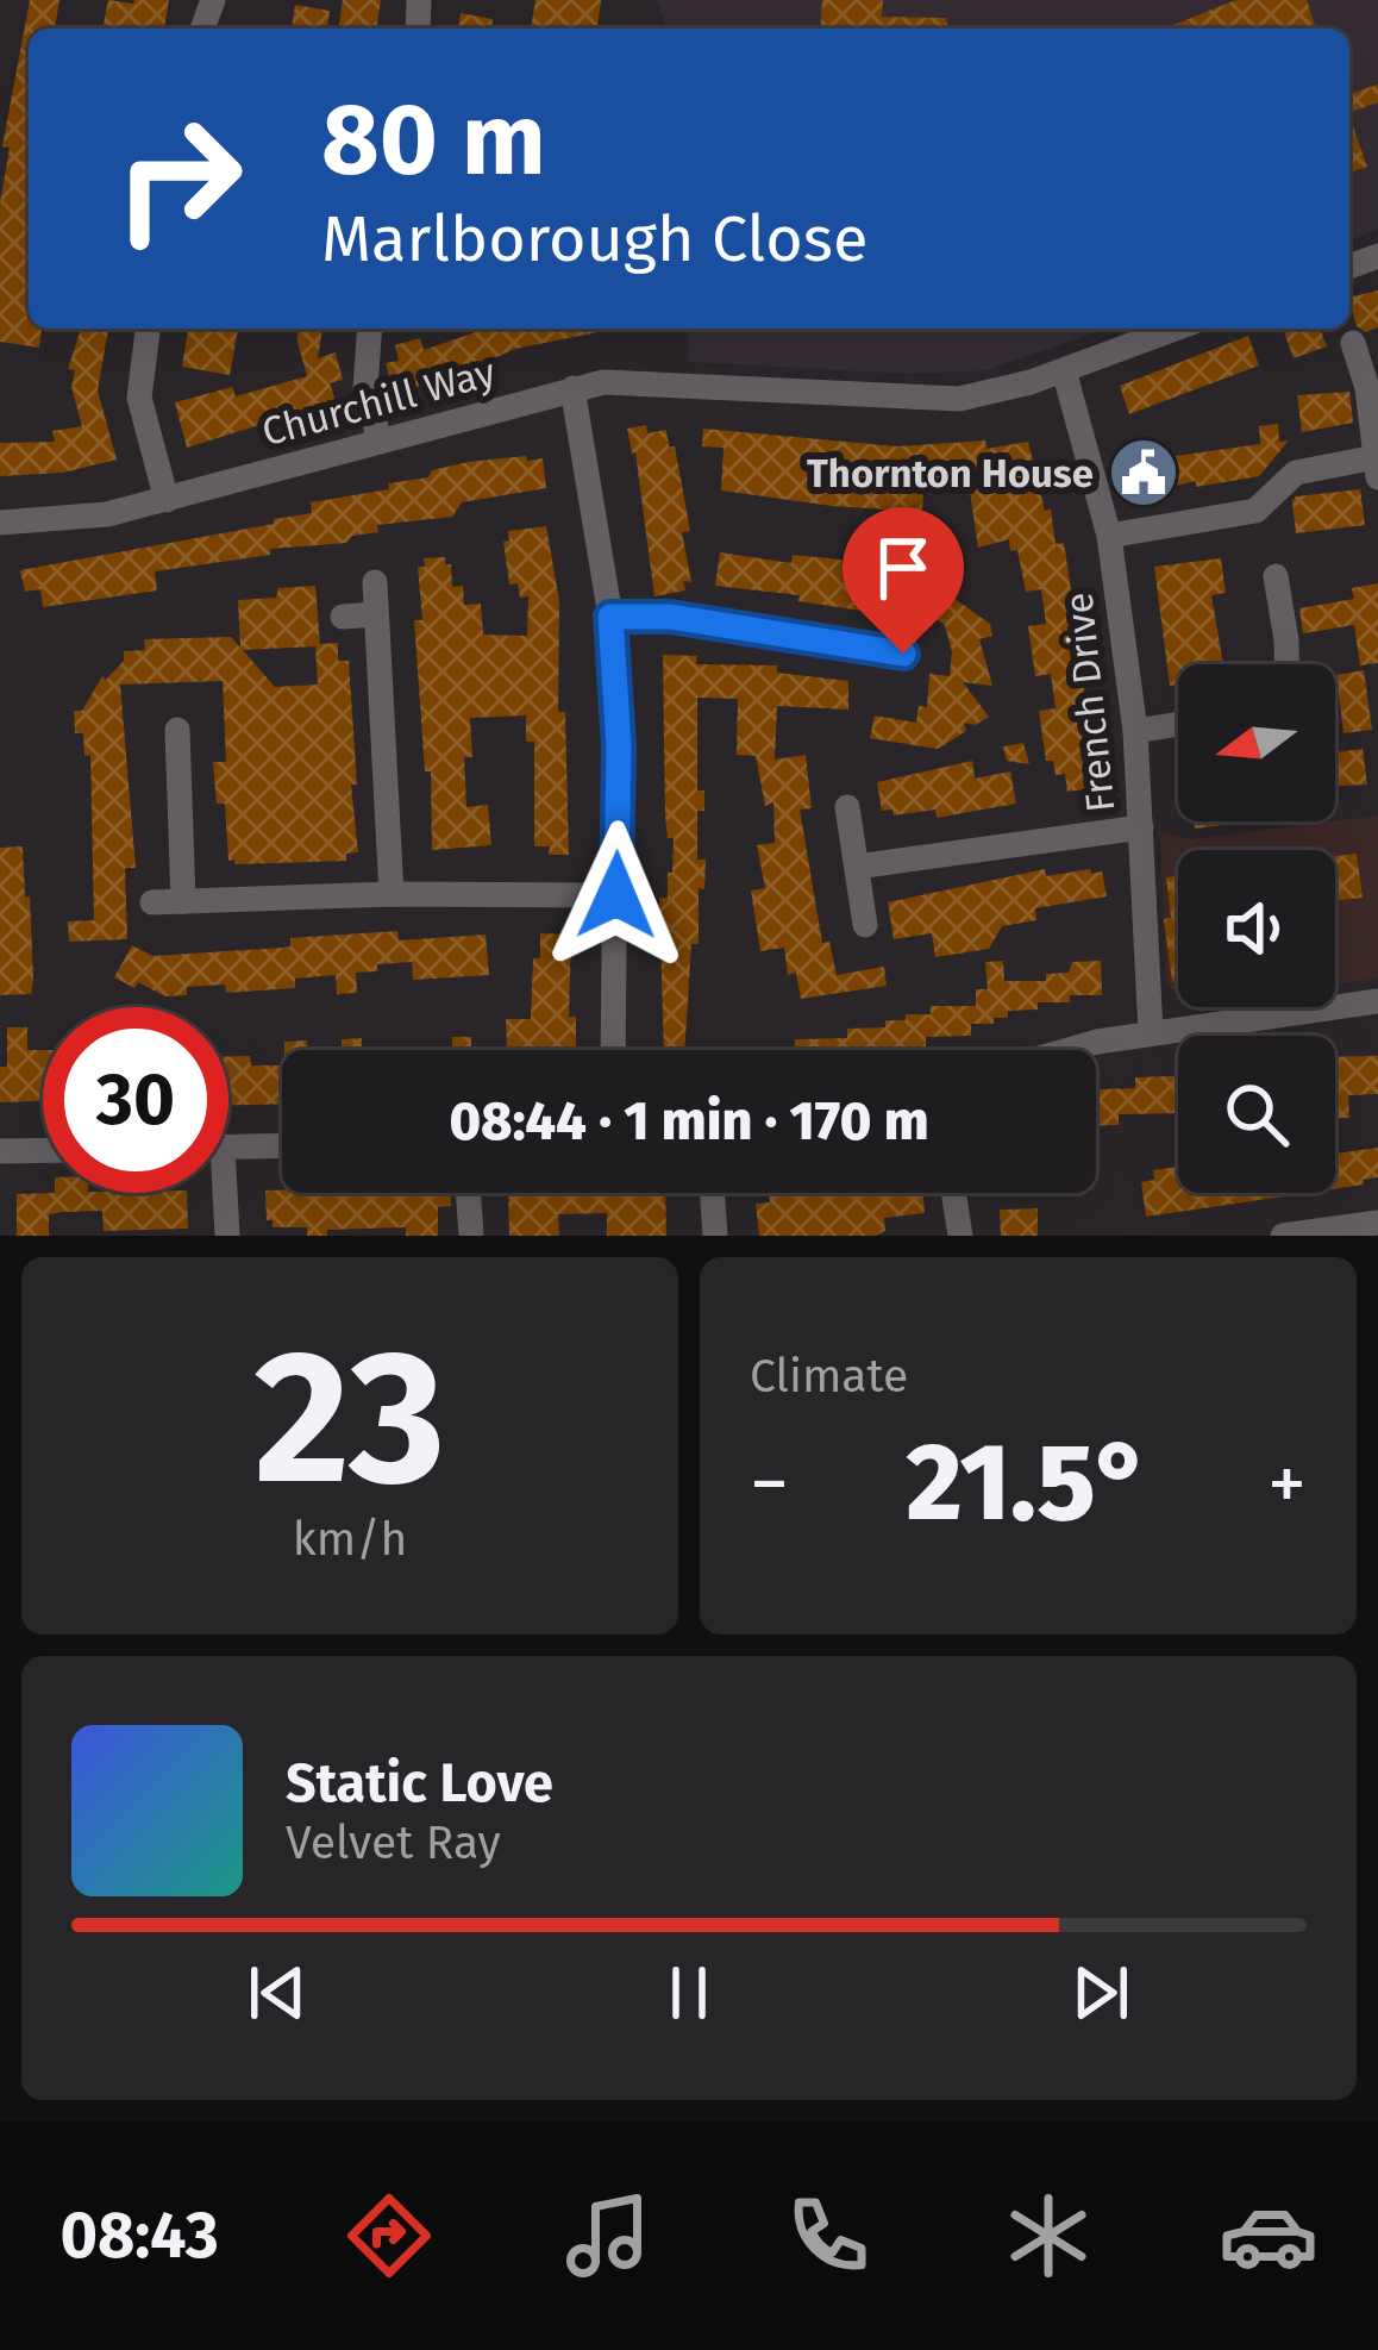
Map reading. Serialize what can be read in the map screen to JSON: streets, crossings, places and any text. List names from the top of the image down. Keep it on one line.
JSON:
{"streets":{"street":["Churchill Way","French Drive"]},"crossings":[["Churchill Way","French Drive"]],"places":{"public building":["Thornton House"]},"north":"left","page":{"turn":["80 m","Marlborough Close"],"limit":"30","trip":"08:44 · 1 min · 170 m","tile":[["23","km/h"],"Climate"],"heat":["−","21.5°","+"],"song":["Static Love","Velvet Ray"],"tabs":"08:43"}}
